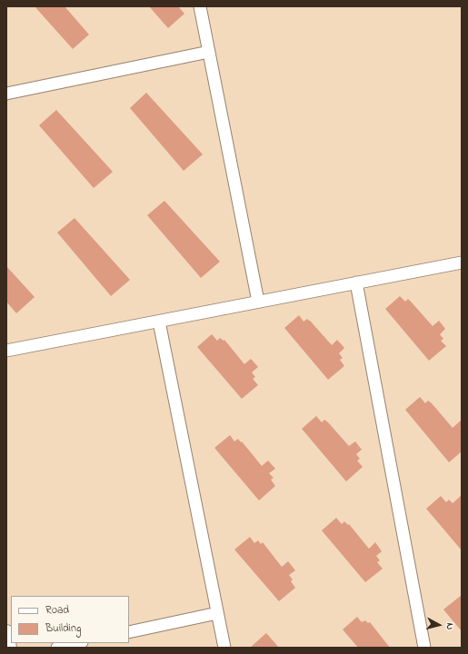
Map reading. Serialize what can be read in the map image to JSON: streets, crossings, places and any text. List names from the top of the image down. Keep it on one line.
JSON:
{"legend":["Road","Building"],"north":"right"}
